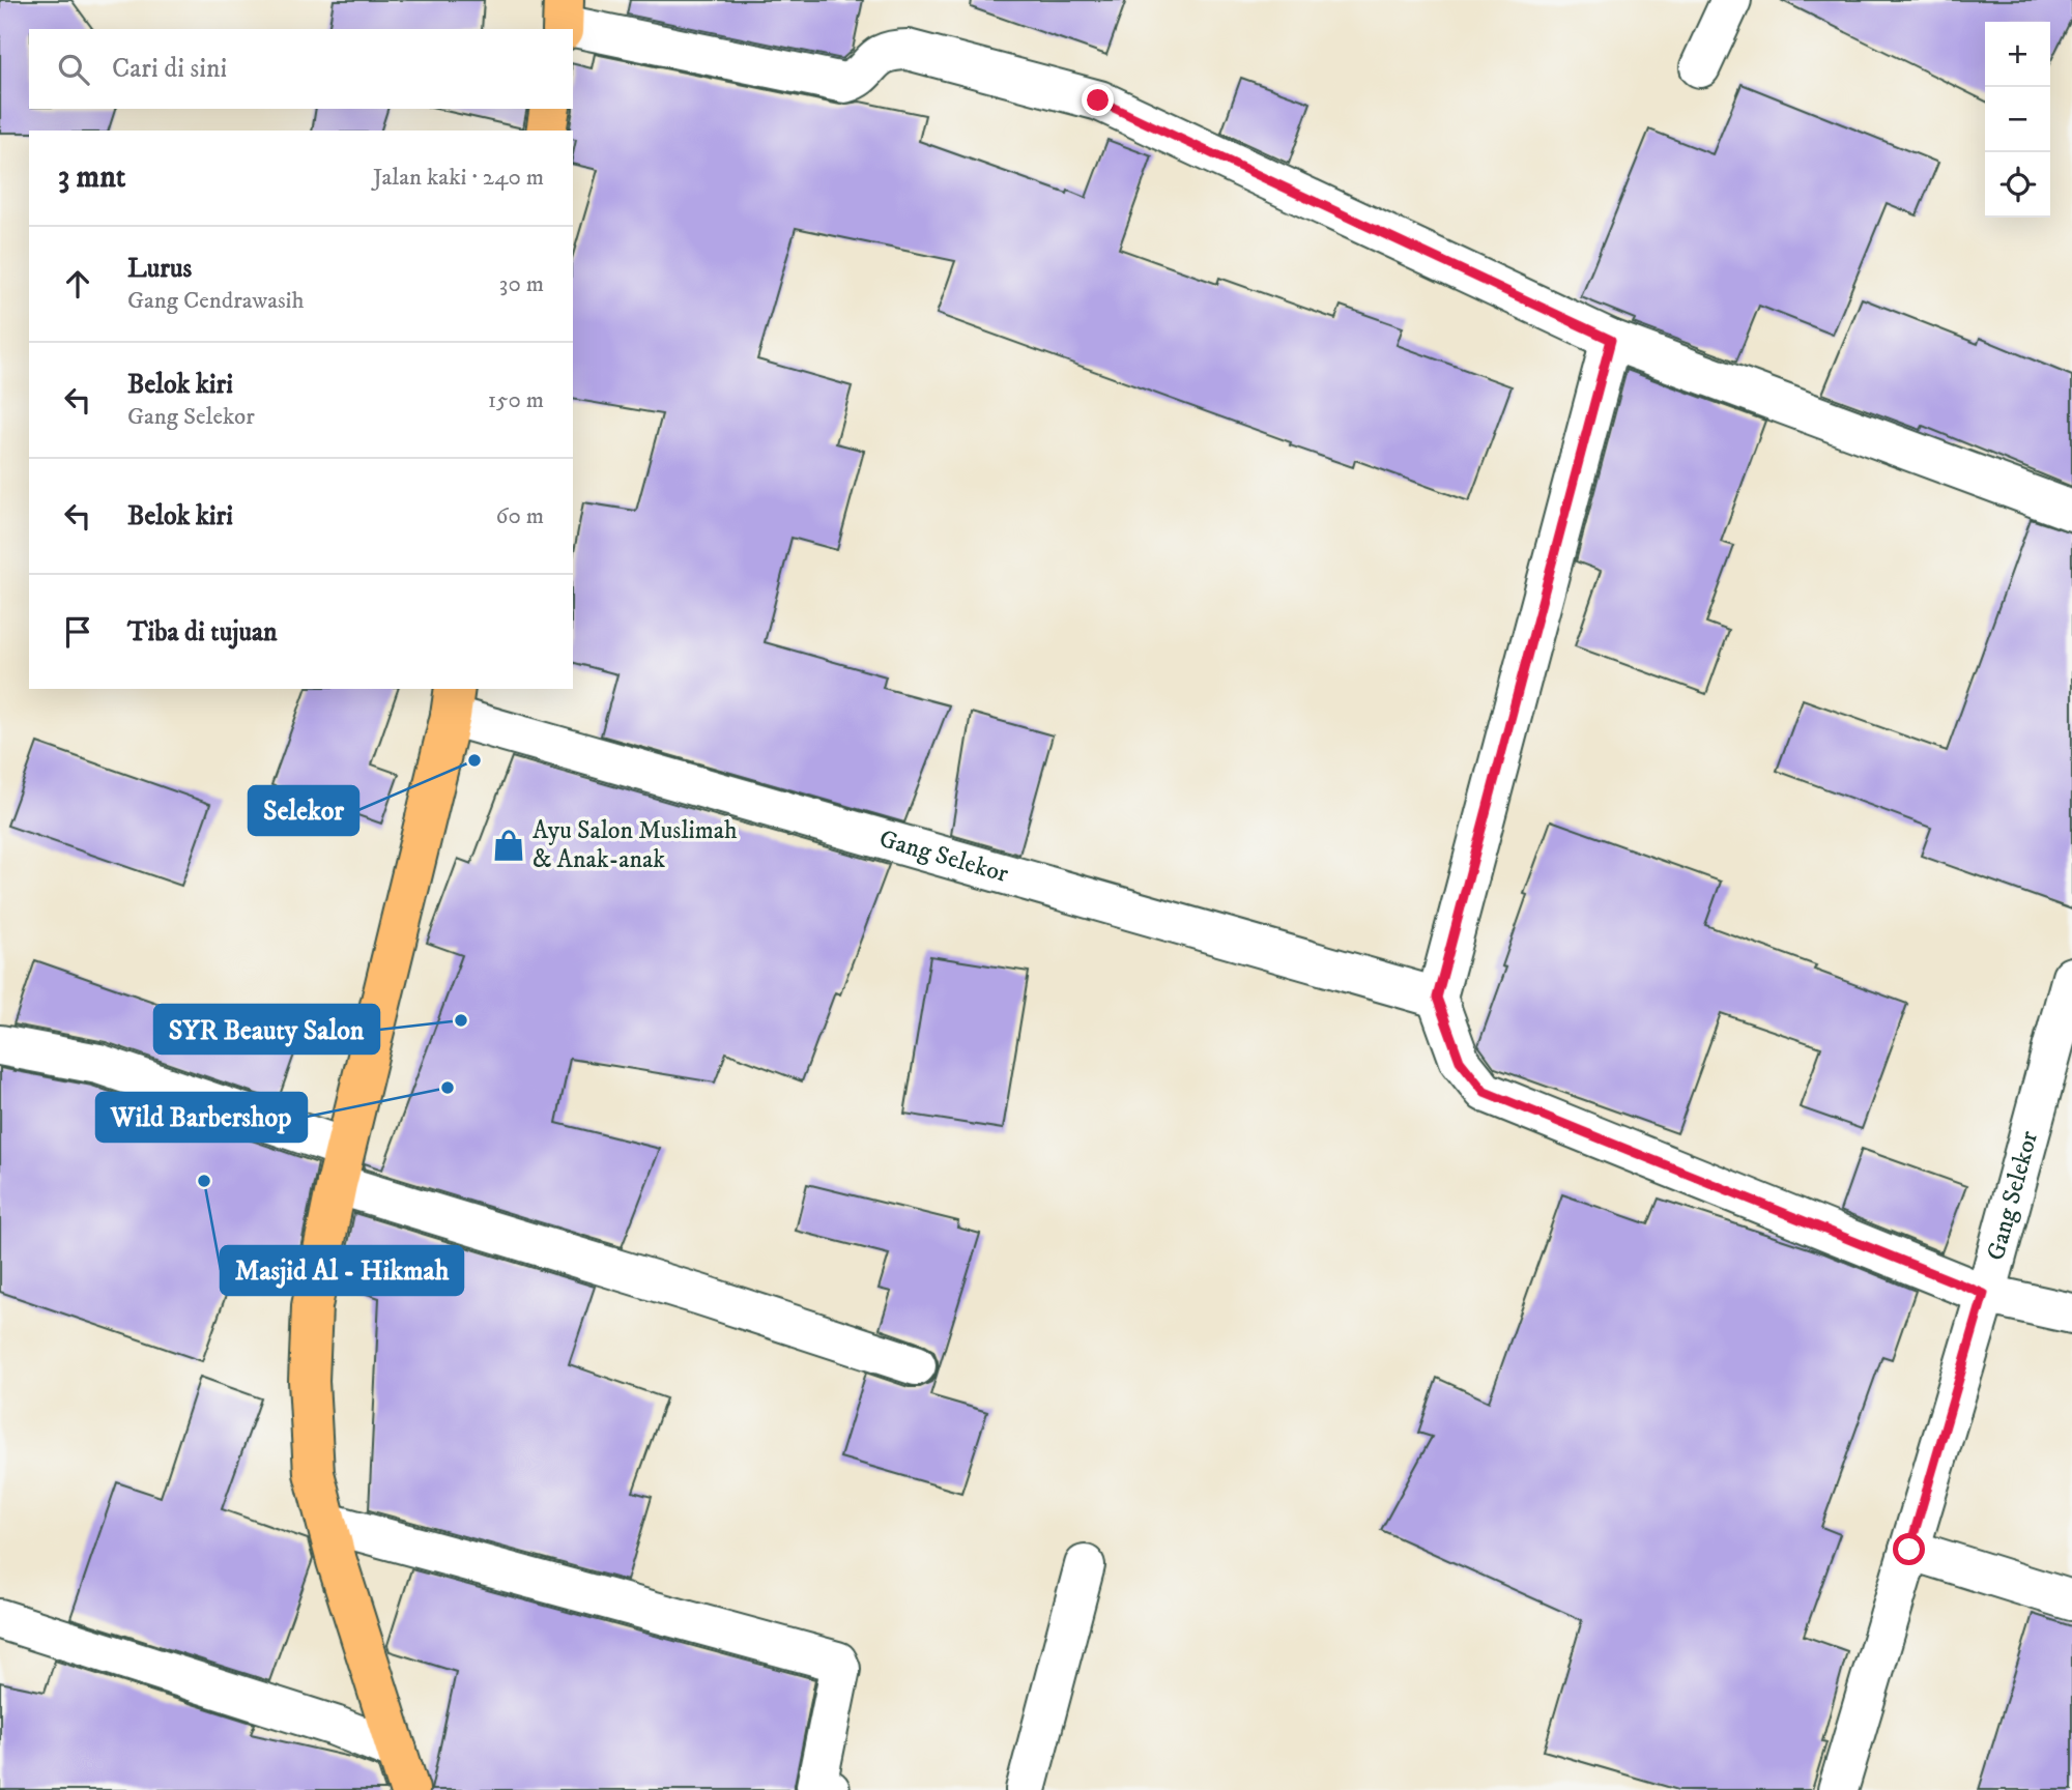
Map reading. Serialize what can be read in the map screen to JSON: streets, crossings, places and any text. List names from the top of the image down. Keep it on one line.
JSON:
{"streets":{"street":["Gang Selekor"]},"places":{"other":["Selekor","SYR Beauty Salon","Wild Barbershop","Masjid Al - Hikmah"],"shop":["Ayu Salon Muslimah & Anak-anak"]},"page":{"map_buttons":["+","−"],"search":"Cari di sini","heading":["3 mnt","Jalan kaki · 240 m"],"list":[["Lurus","Gang Cendrawasih","30 m"],["Belok kiri","Gang Selekor","150 m"],["Belok kiri","60 m"],"Tiba di tujuan"]}}
